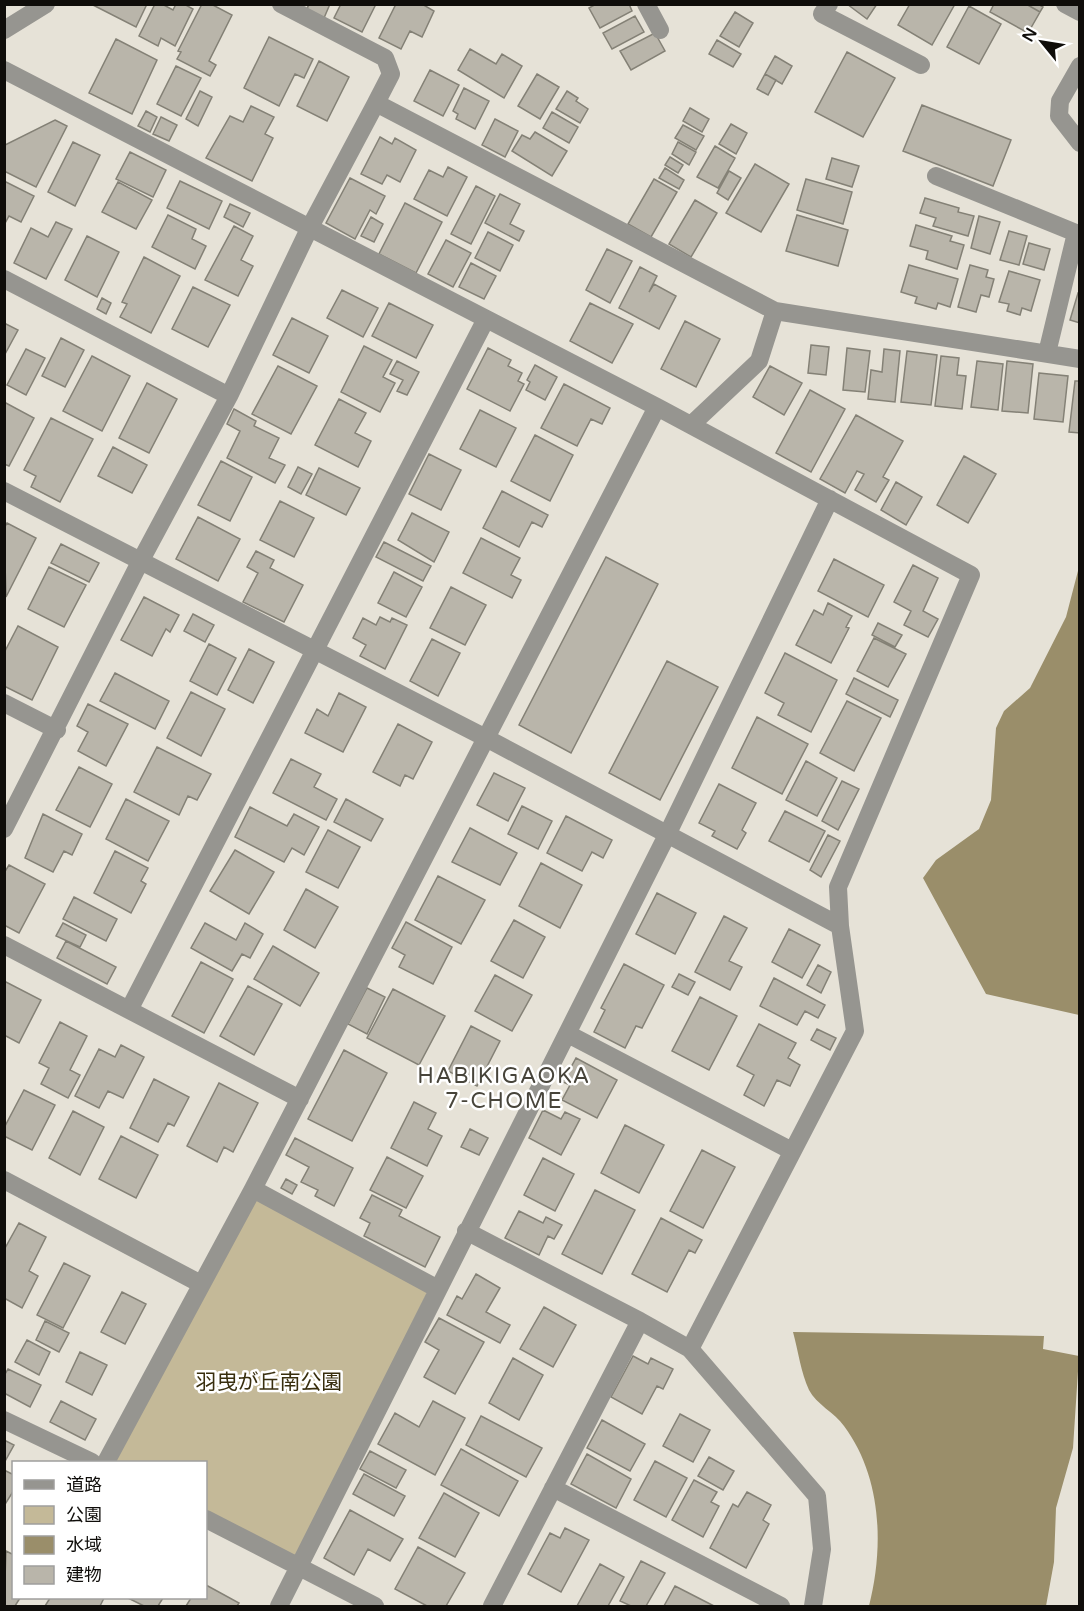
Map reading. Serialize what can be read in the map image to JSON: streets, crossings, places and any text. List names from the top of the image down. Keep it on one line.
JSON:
{"districts":["HABIKIGAOKA 7-CHOME"],"parks":["羽曳が丘南公園"],"legend":["道路","公園","水域","建物"],"north":"top left"}
